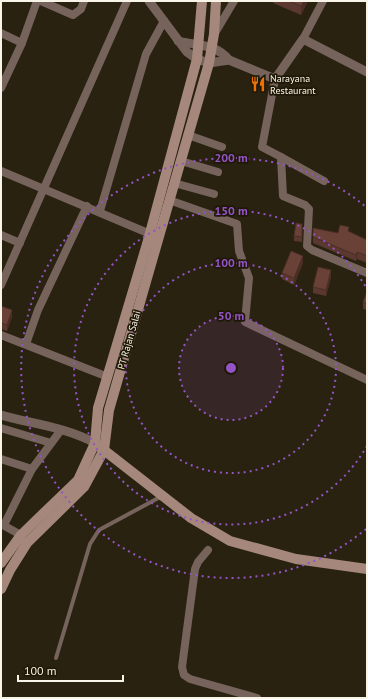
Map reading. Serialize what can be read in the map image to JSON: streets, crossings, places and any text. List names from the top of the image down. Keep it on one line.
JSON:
{"streets":{"main road":["PT Rajan Salai"]},"places":{"restaurant":["Narayana Restaurant"]},"scale_bar":"100 m","rings":["200 m","150 m","100 m","50 m"]}
